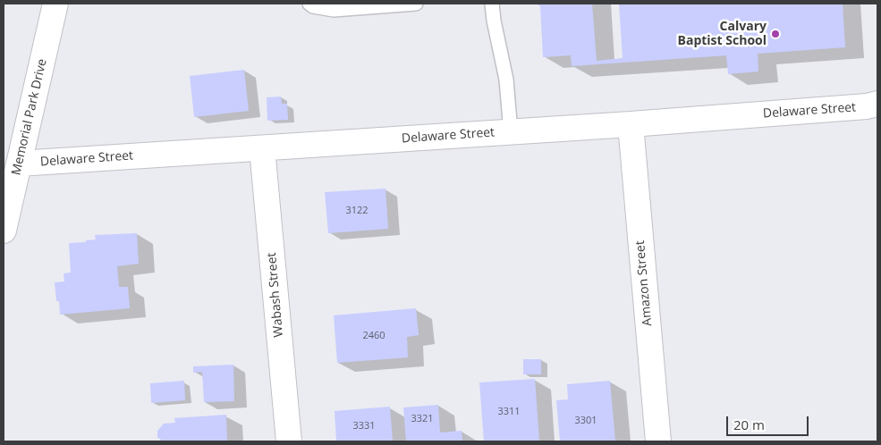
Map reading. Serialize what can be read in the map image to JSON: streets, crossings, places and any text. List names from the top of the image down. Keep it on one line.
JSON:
{"streets":{"street":["Delaware Street","Memorial Park Drive","Amazon Street","Wabash Street"]},"crossings":[["Delaware Street","Memorial Park Drive"],["Delaware Street","Amazon Street"],["Delaware Street","Wabash Street"]],"places":["Calvary Baptist School"],"house_numbers":["3122","2460","3311","3321","3301","3331"],"scale_bar":"20 m"}
